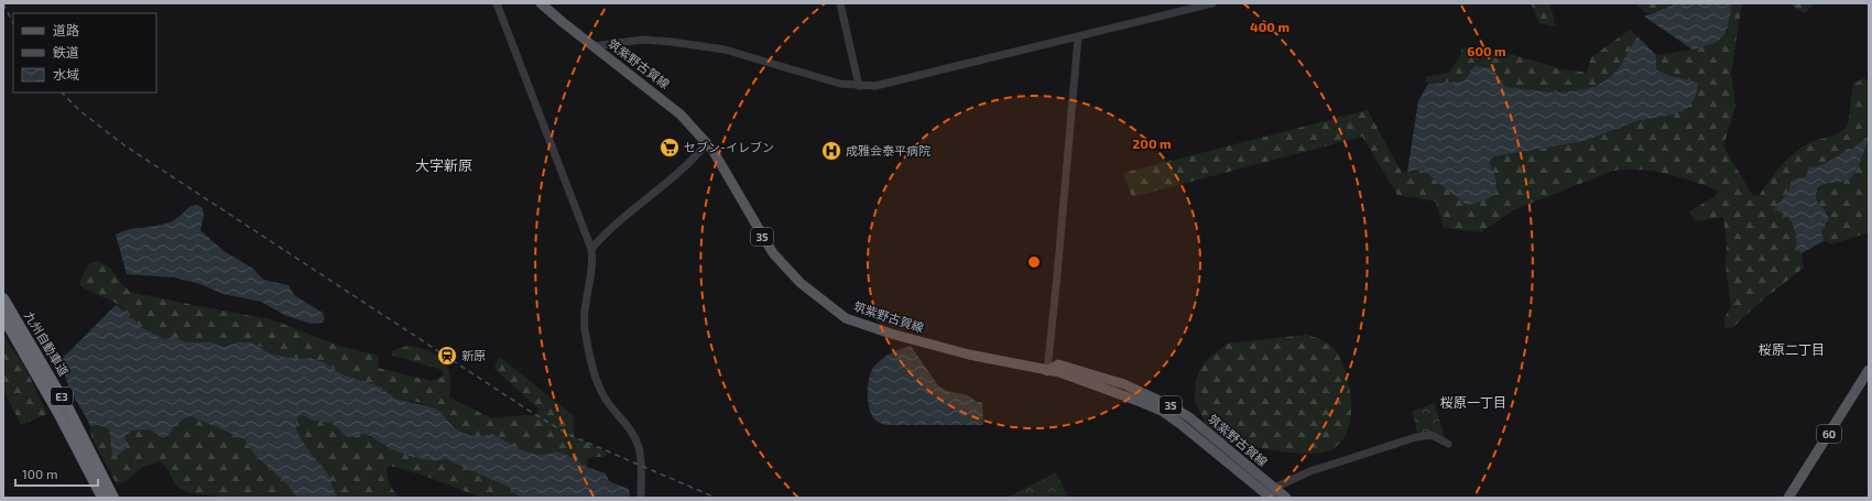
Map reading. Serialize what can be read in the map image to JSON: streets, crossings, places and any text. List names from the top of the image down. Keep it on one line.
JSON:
{"streets":{"highway":["九州自動車道","E3"],"main road":["筑紫野古賀線","35","60"]},"districts":["大字新原","桜原二丁目","桜原一丁目"],"places":{"supermarket":["セブン-イレブン"],"hospital":["成雅会泰平病院"],"station":["新原"]},"legend":["道路","鉄道","水域"],"scale_bar":"100 m","rings":["400 m","600 m","200 m"]}
